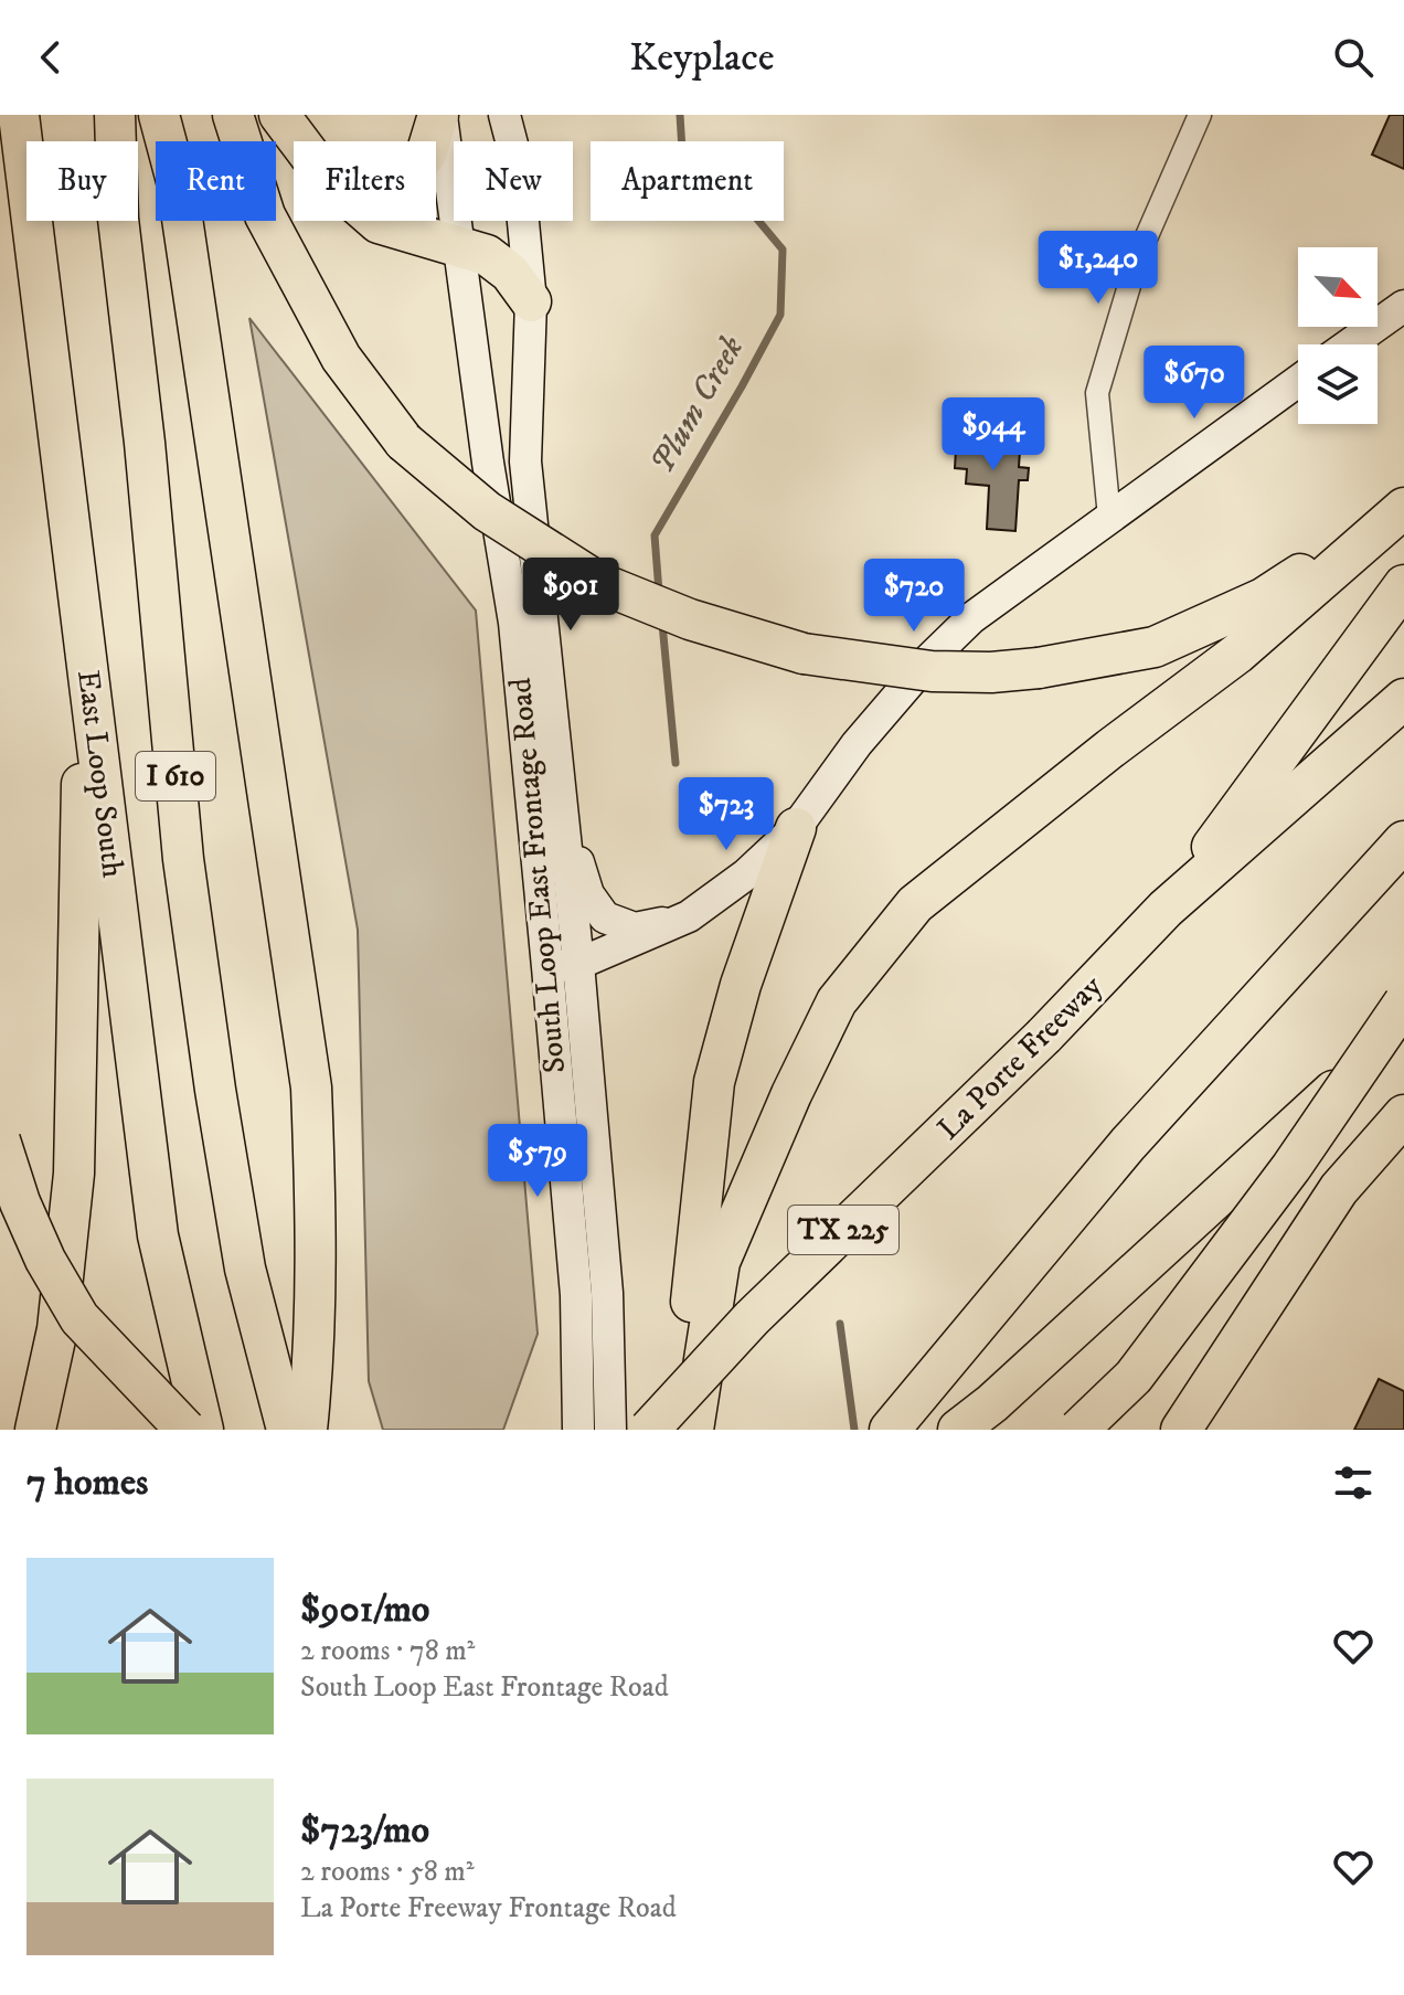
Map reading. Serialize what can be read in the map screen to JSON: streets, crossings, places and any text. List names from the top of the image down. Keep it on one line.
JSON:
{"streets":{"highway":["East Loop South","I 610","La Porte Freeway","TX 225"],"main road":["South Loop East Frontage Road"]},"water":["Plum Creek"],"north":"bottom right","page":{"header":"Keyplace","chip":["Buy","Rent","Filters","New","Apartment"],"price":["$1,240","$670","$944","$901","$720","$723","$579"],"heading":"7 homes","list":[{"name":"$901/mo","note":"2 rooms · 78 m² · South Loop East Frontage Road"},{"name":"$723/mo","note":"2 rooms · 58 m² · La Porte Freeway Frontage Road"}]}}
